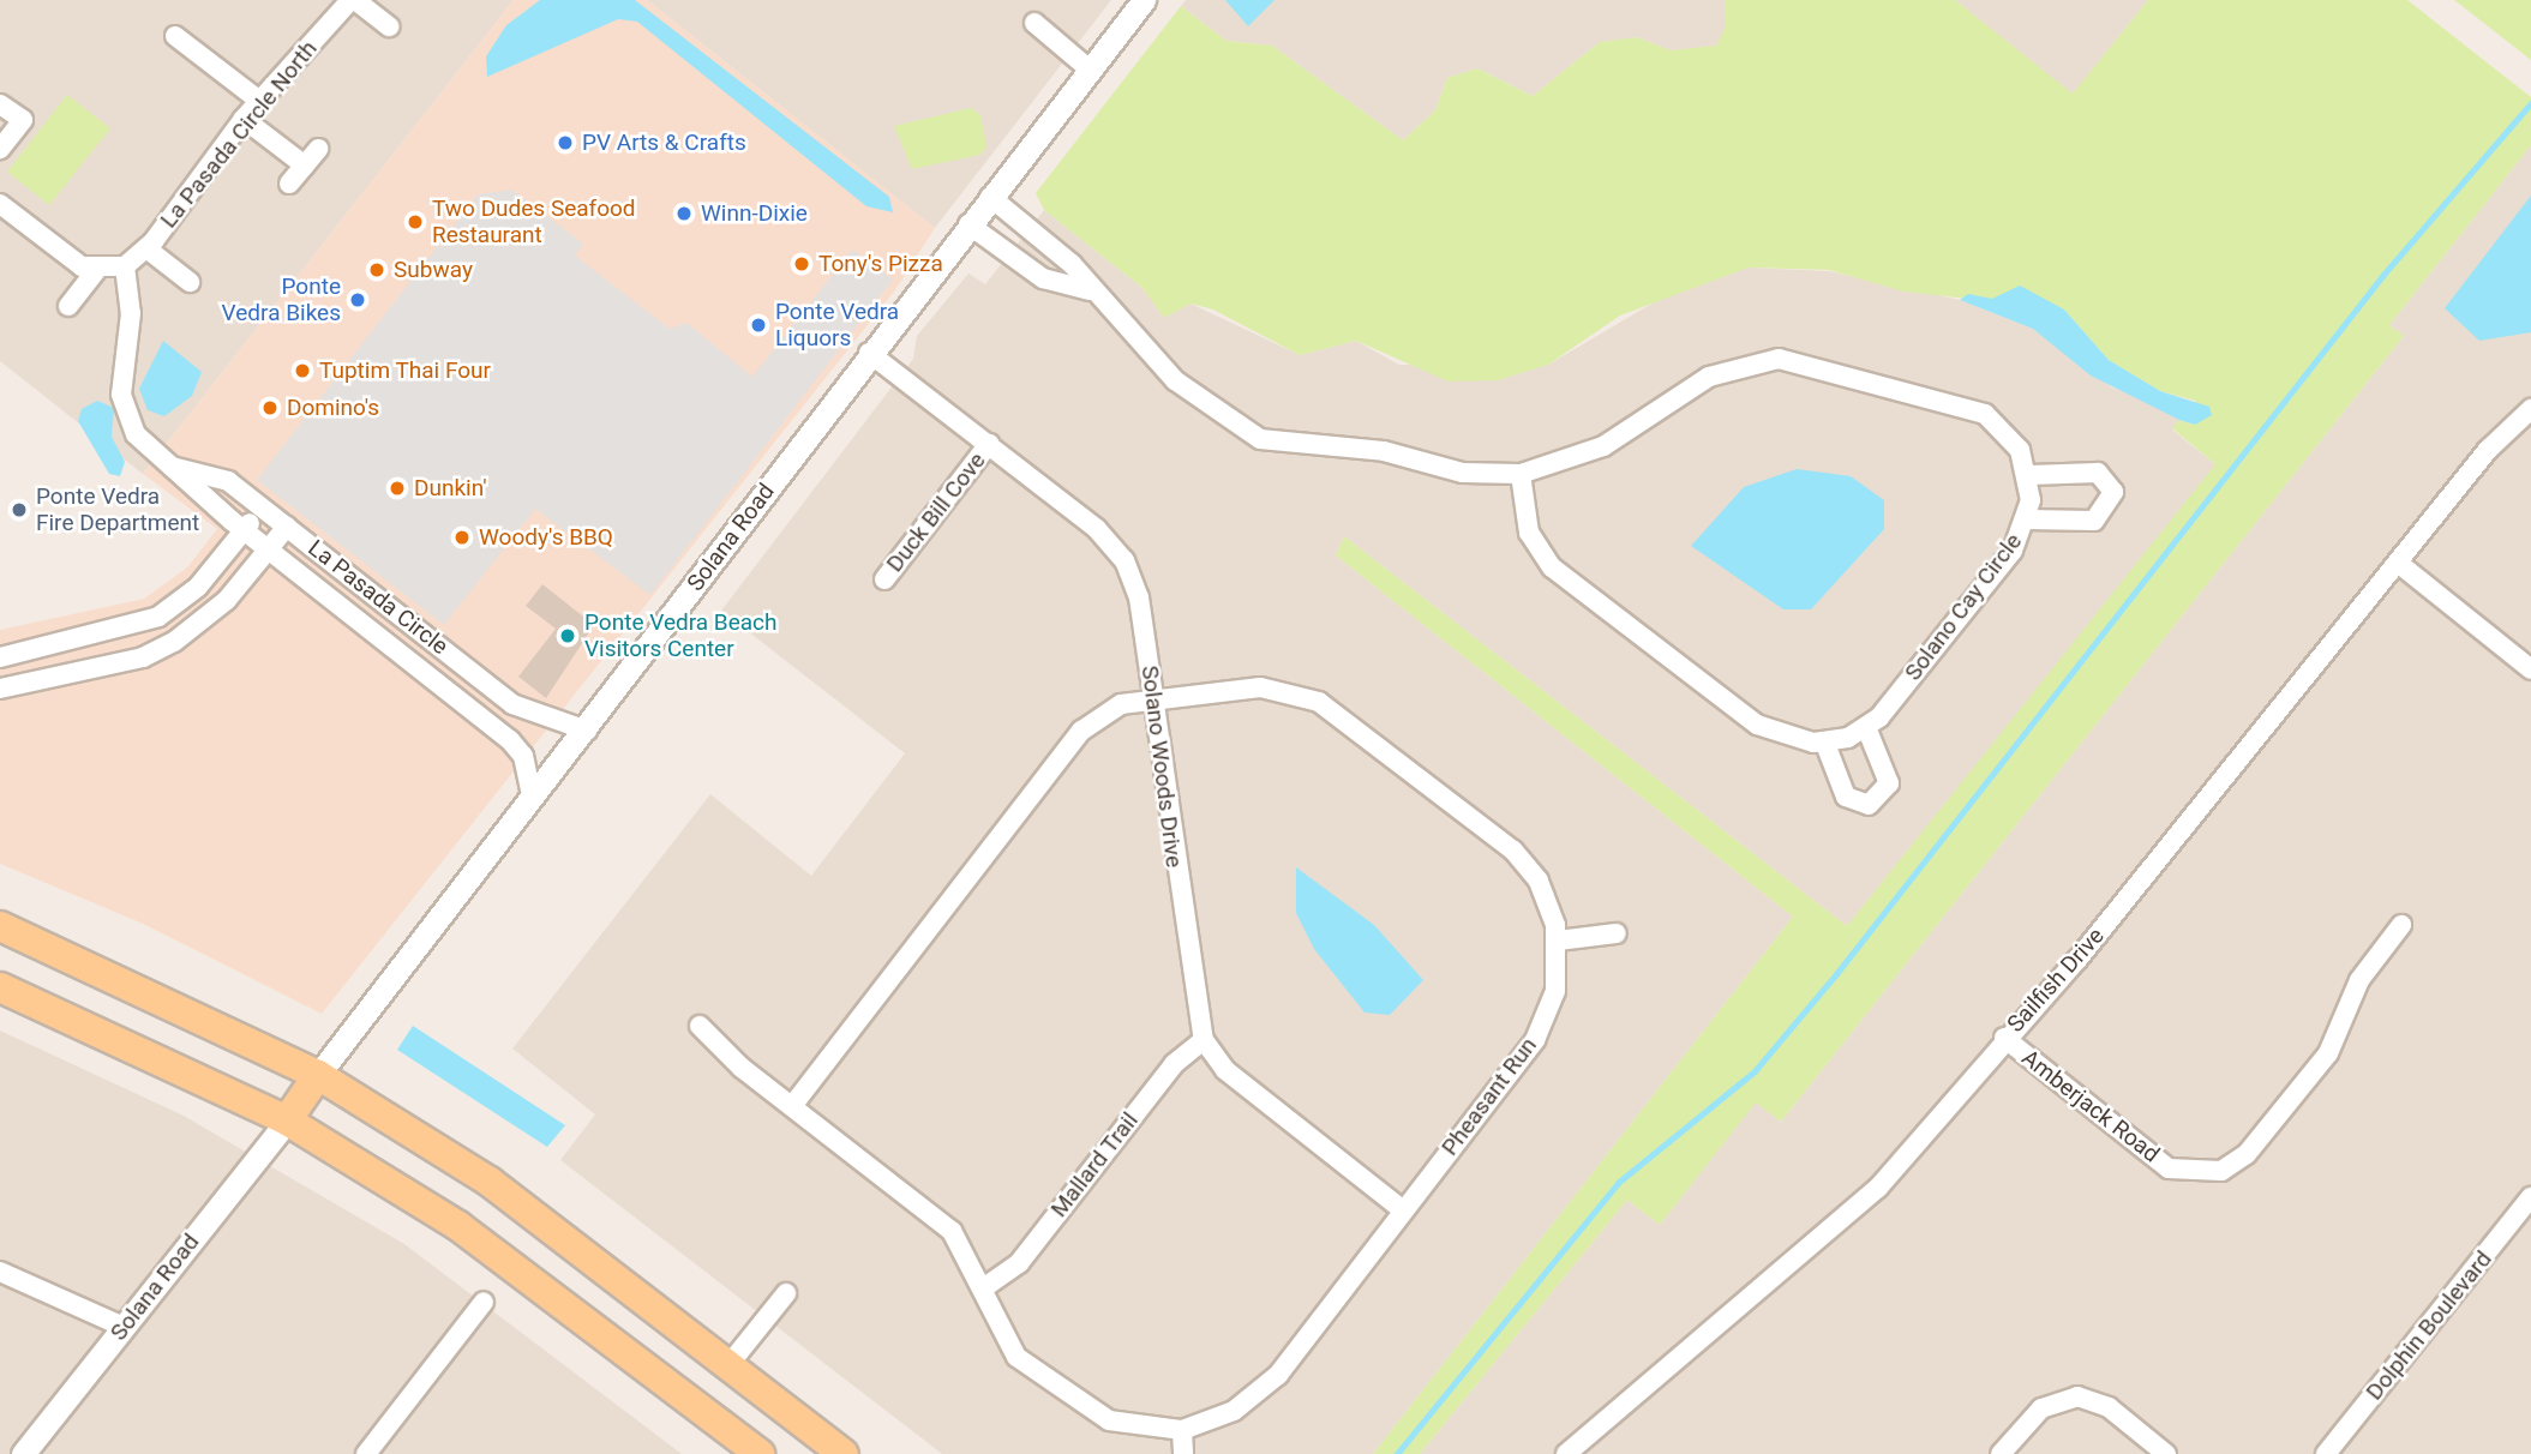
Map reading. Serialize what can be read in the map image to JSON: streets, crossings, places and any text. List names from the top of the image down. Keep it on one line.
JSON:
{"streets":{"street":["La Pasada Circle North","Duck Bill Cove","Solana Road","La Pasada Circle","Solano Cay Circle","Solano Woods Drive","Sailfish Drive","Pheasant Run","Amberjack Road","Mallard Trail","Dolphin Boulevard"]},"crossings":[["La Pasada Circle North","La Pasada Circle"],["Duck Bill Cove","Solano Woods Drive"],["Solana Road","La Pasada Circle"],["Solana Road","Solano Cay Circle"],["Solana Road","Solano Woods Drive"],["Solano Woods Drive","Pheasant Run"],["Solano Woods Drive","Mallard Trail"],["Sailfish Drive","Amberjack Road"],["Pheasant Run","Mallard Trail"]],"places":["PV Arts & Crafts","Winn-Dixie","Two Dudes Seafood Restaurant","Tony's Pizza","Subway","Ponte Vedra Bikes","Ponte Vedra Liquors","Tuptim Thai Four","Domino's","Dunkin'","Ponte Vedra Fire Department","Woody's BBQ","Ponte Vedra Beach Visitors Center"]}
